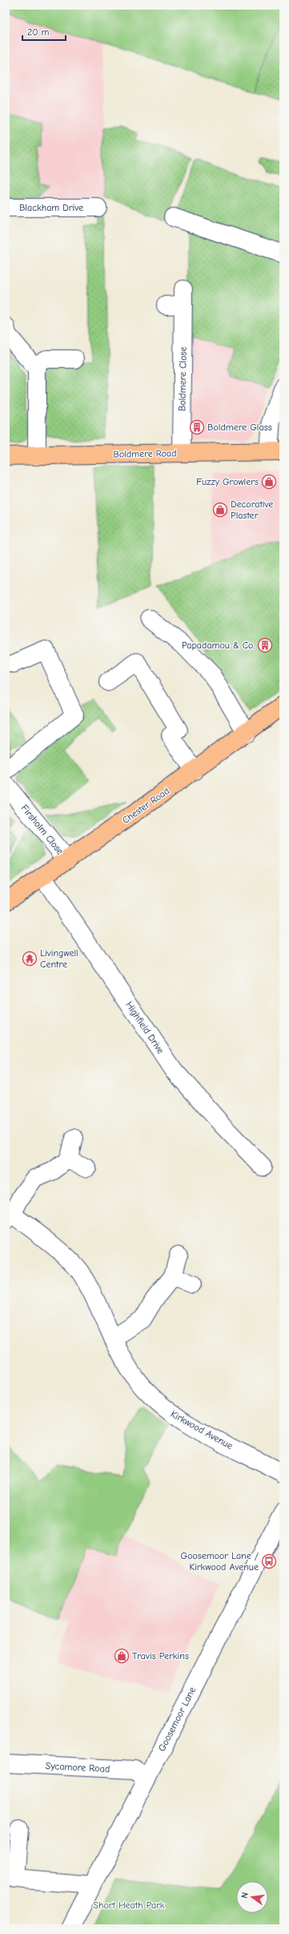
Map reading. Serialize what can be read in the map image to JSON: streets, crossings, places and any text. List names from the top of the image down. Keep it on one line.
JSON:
{"streets":{"main road":["Boldmere Road","Chester Road"],"street":["Blackham Drive","Boldmere Close","Firsholm Close","Highfield Drive","Kirkwood Avenue","Goosemoor Lane","Sycamore Road"]},"crossings":[["Boldmere Close","Boldmere Road"],["Chester Road","Firsholm Close"],["Chester Road","Highfield Drive"],["Goosemoor Lane","Sycamore Road"]],"parks":["Short Heath Park"],"places":{"building":["Boldmere Glass","Papadamou & Co."],"shop":["Fuzzy Growlers","Decorative Plaster","Travis Perkins"],"temple":["Livingwell Centre"],"bus stop":["Goosemoor Lane / Kirkwood Avenue"]},"scale_bar":"20 m","north":"left"}
